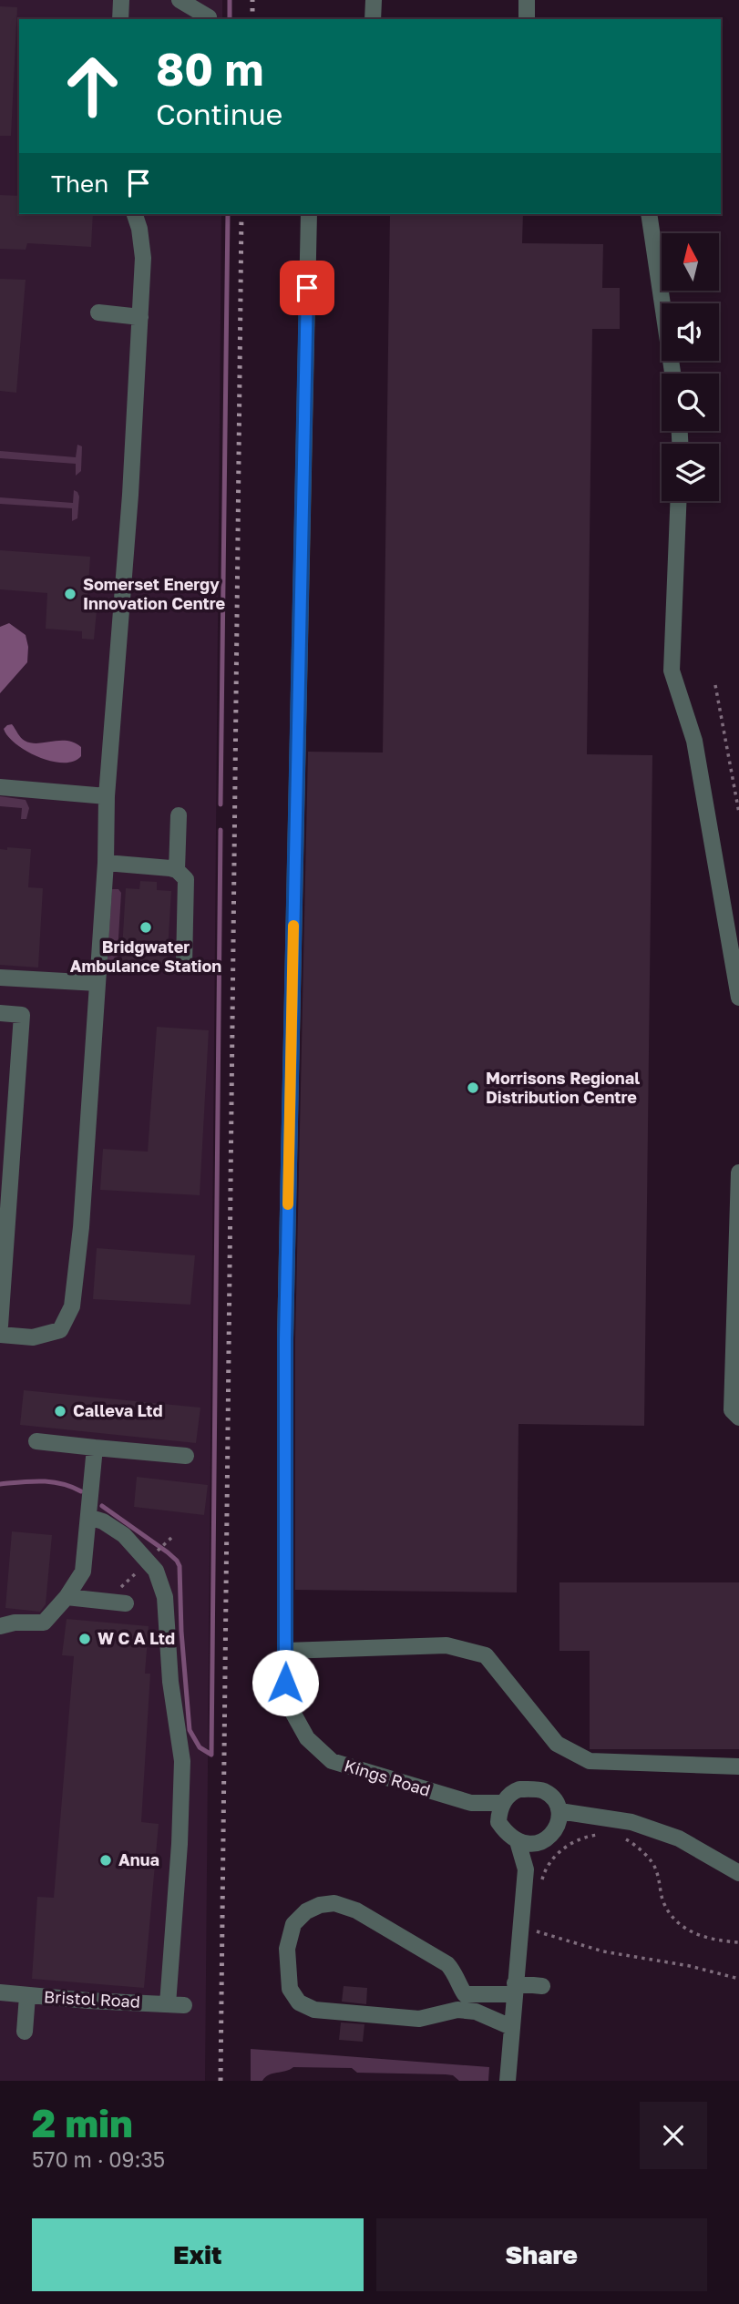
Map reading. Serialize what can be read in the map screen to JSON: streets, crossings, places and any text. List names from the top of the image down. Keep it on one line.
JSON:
{"streets":{"street":["Kings Road","Bristol Road"]},"places":["Somerset Energy Innovation Centre","Bridgwater Ambulance Station","Morrisons Regional Distribution Centre","Calleva Ltd","W C A Ltd","Anua"],"north":"top","page":{"turn":["80 m","Continue"],"then":"Then","heading":["2 min","570 m · 09:35"],"buttons":["Exit","Share"]}}
